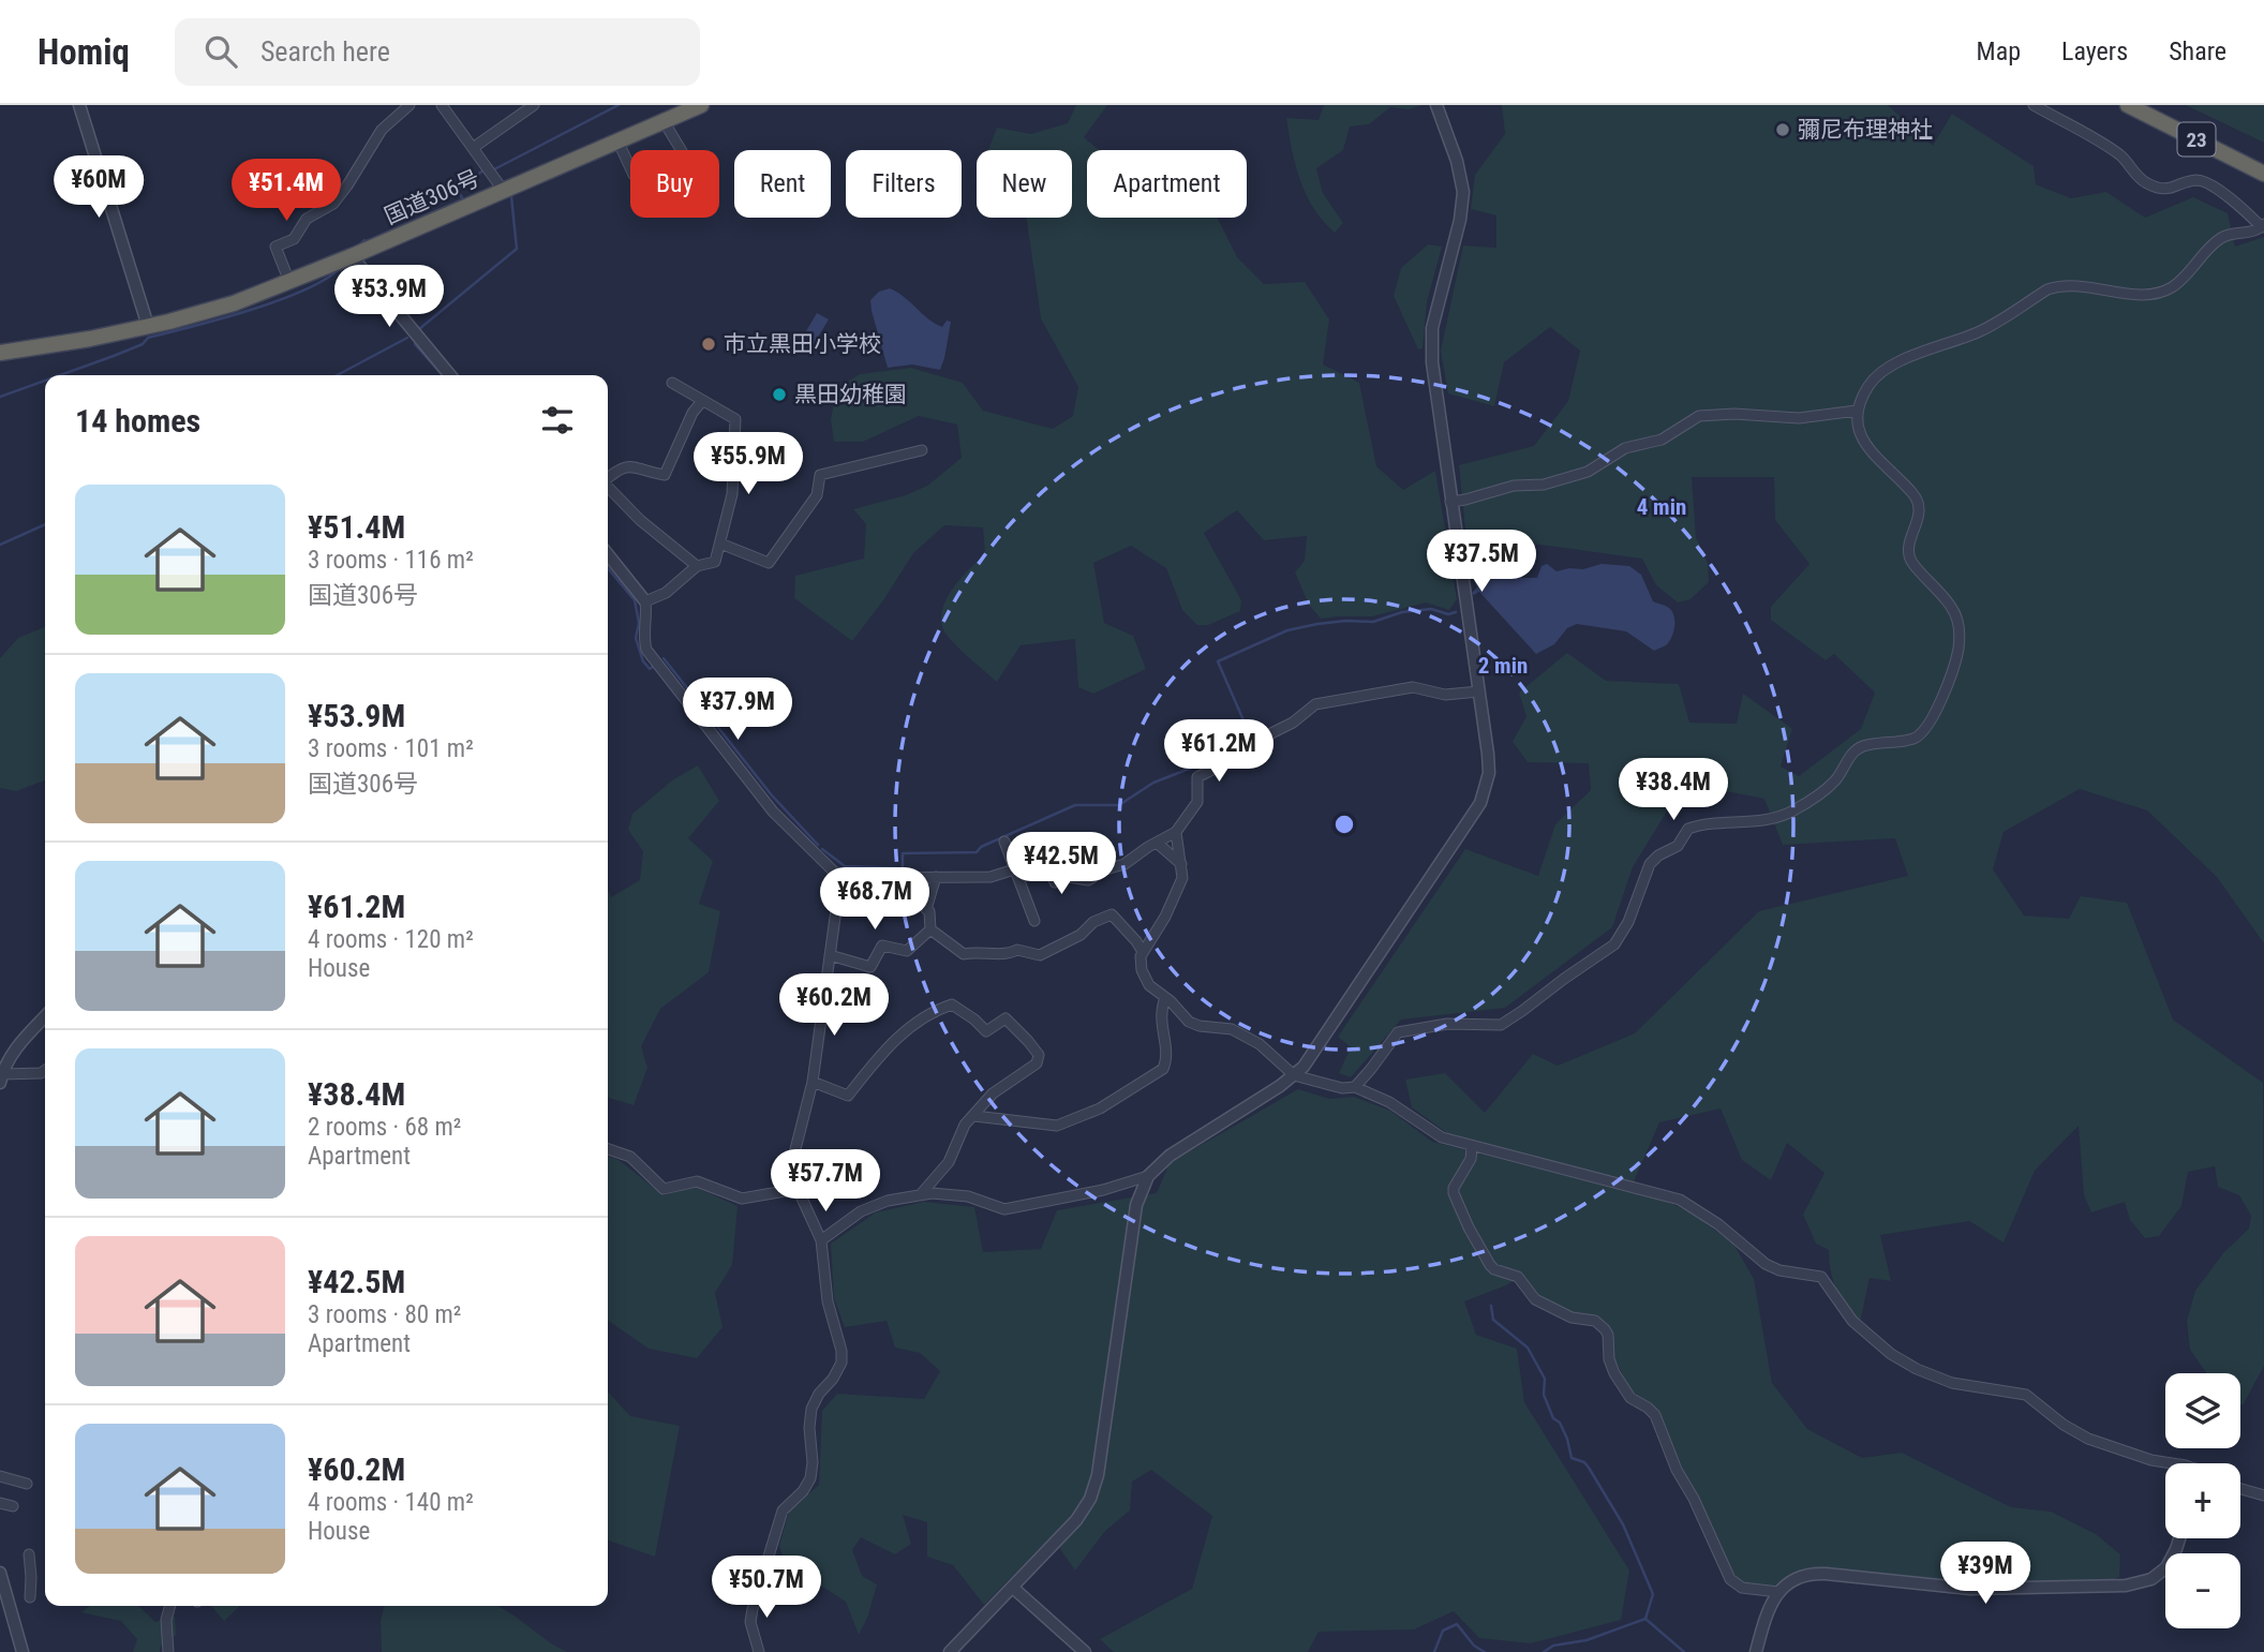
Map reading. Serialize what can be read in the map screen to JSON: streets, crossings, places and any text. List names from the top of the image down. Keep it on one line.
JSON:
{"streets":{"highway":["23","国道306号"]},"places":["彌尼布理神社","市立黒田小学校","黒田幼稚園"],"page":{"header":"Homiq","search":"Search here","nav":["Map","Layers","Share"],"chip":["Buy","Rent","Filters","New","Apartment"],"price":["¥60M","¥51.4M","¥53.9M","¥55.9M","¥37.5M","¥37.9M","¥61.2M","¥38.4M","¥42.5M","¥68.7M","¥60.2M","¥57.7M","¥39M","¥50.7M"],"heading":"14 homes","list":[{"name":"¥51.4M","note":"3 rooms · 116 m² · 国道306号"},{"name":"¥53.9M","note":"3 rooms · 101 m² · 国道306号"},{"name":"¥61.2M","note":"4 rooms · 120 m² · House"},{"name":"¥38.4M","note":"2 rooms · 68 m² · Apartment"},{"name":"¥42.5M","note":"3 rooms · 80 m² · Apartment"},{"name":"¥60.2M","note":"4 rooms · 140 m² · House"}],"map_buttons":["+","−"]},"rings":["4 min","2 min"]}
